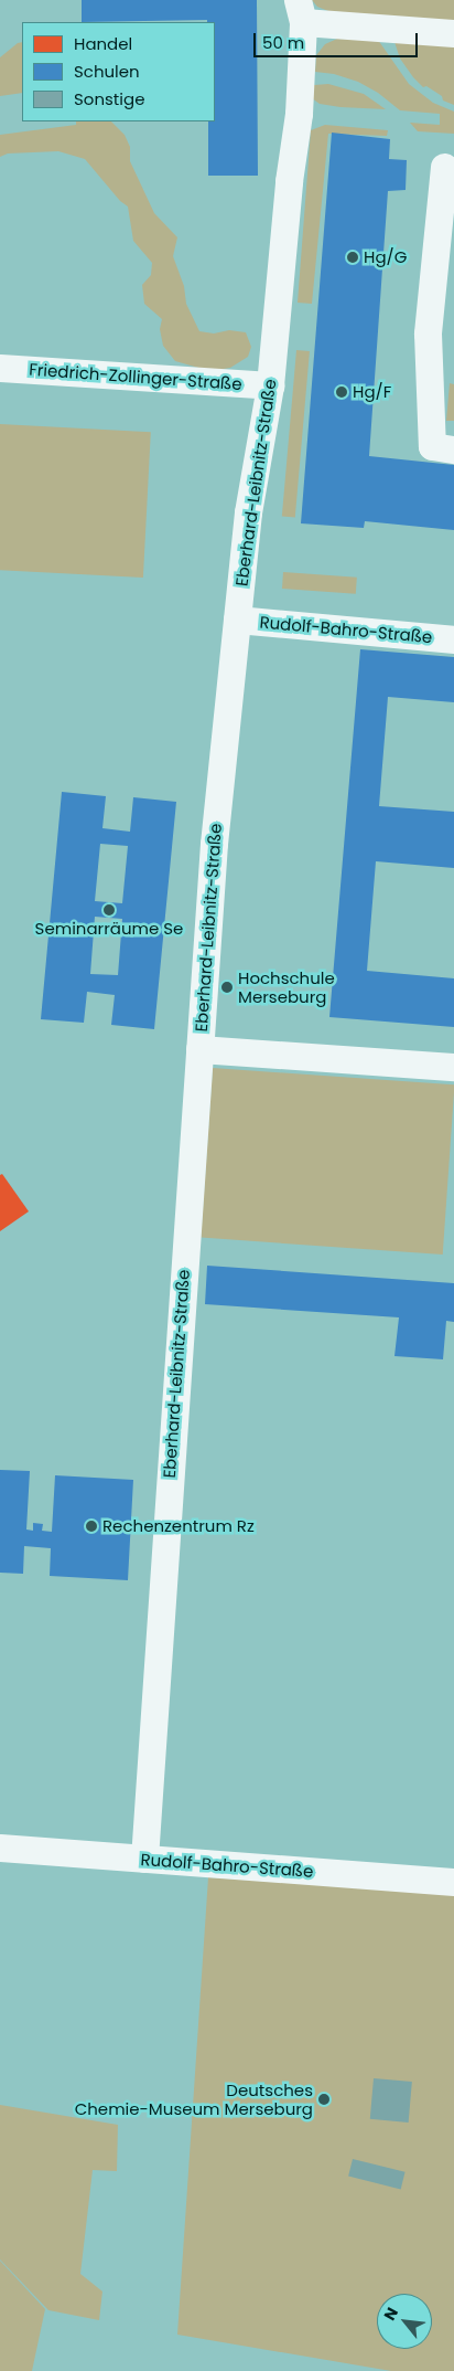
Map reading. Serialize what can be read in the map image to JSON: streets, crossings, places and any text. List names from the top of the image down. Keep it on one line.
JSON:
{"streets":{"street":["Friedrich-Zollinger-Straße","Eberhard-Leibnitz-Straße","Rudolf-Bahro-Straße"]},"crossings":[["Friedrich-Zollinger-Straße","Eberhard-Leibnitz-Straße"],["Eberhard-Leibnitz-Straße","Rudolf-Bahro-Straße"]],"places":["Hg/G","Hg/F","Seminarräume Se","Hochschule Merseburg","Rechenzentrum Rz","Deutsches Chemie-Museum Merseburg"],"legend":["Handel","Schulen","Sonstige"],"scale_bar":"50 m","north":"top left"}
